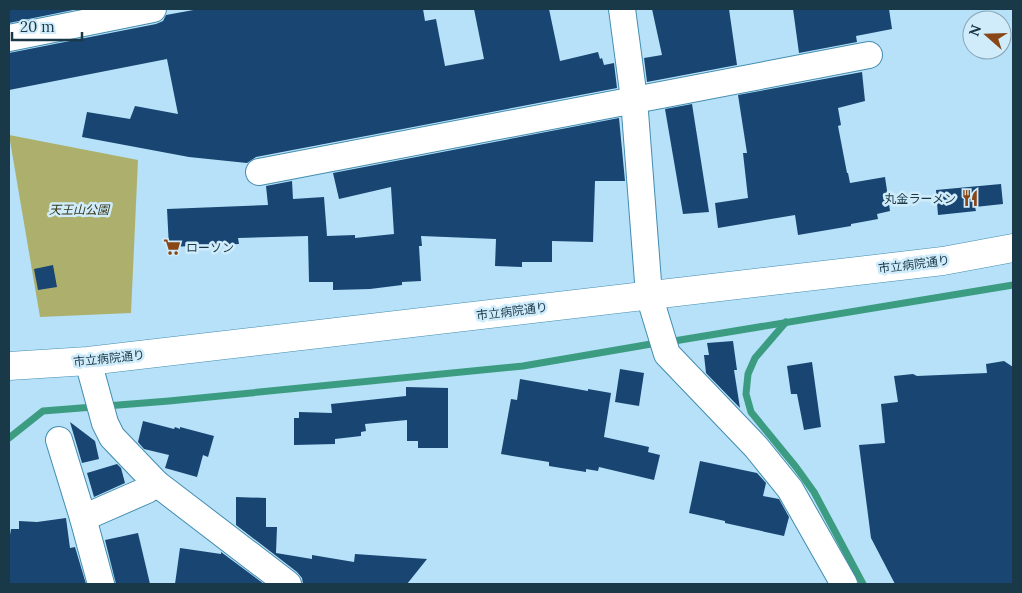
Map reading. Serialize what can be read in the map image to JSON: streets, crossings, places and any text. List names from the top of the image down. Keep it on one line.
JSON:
{"streets":{"main road":["市立病院通り"]},"parks":["天王山公園"],"places":{"restaurant":["丸金ラーメン"],"supermarket":["ローソン"]},"scale_bar":"20 m","north":"left"}
